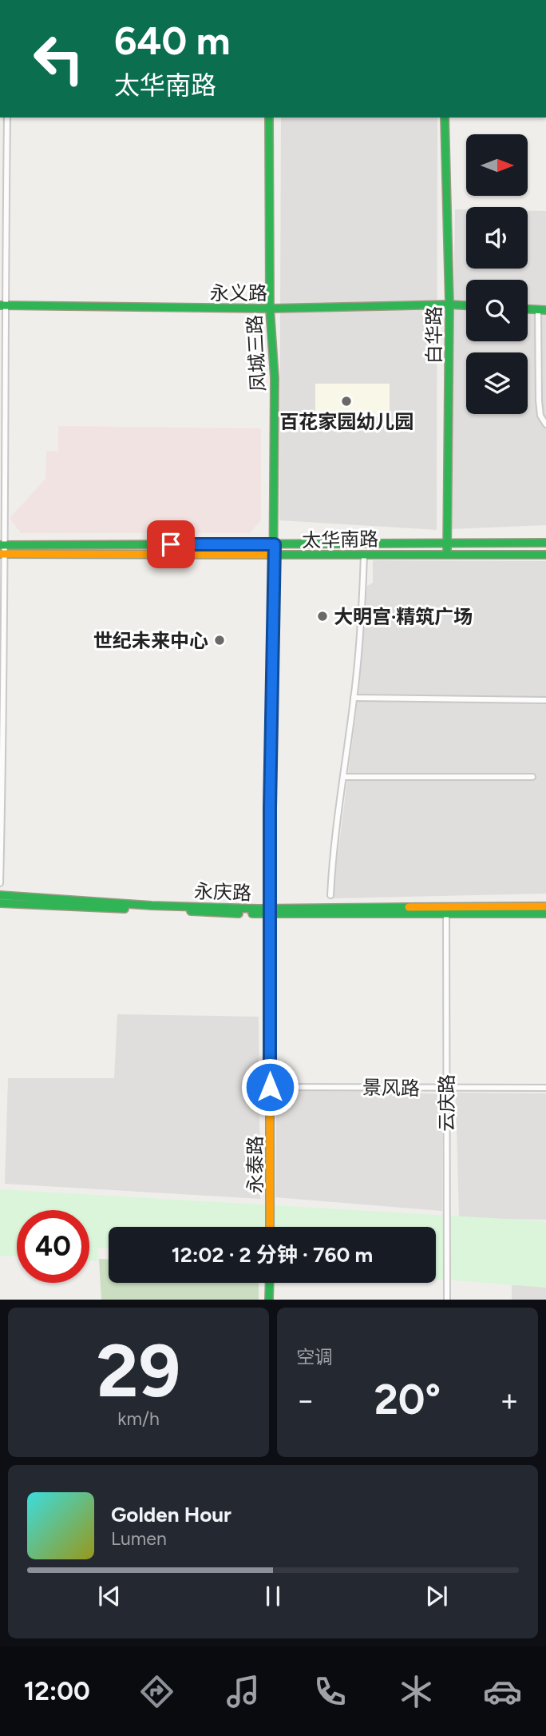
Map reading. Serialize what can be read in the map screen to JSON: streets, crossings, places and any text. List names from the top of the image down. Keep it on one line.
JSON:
{"streets":{"street":["永义路","白华路","凤城三路","太华南路","永庆路","景风路","云庆路","永泰路"]},"crossings":[["永义路","白华路"],["永义路","凤城三路"],["白华路","太华南路"],["凤城三路","太华南路"],["凤城三路","永泰路"],["太华南路","永泰路"],["永庆路","云庆路"],["永庆路","永泰路"],["景风路","云庆路"],["景风路","永泰路"]],"places":["百花家园幼儿园","大明宫·精筑广场","世纪未来中心"],"north":"right","page":{"turn":["640 m","太华南路"],"limit":"40","trip":"12:02 · 2 分钟 · 760 m","tile":[["29","km/h"],"空调"],"heat":["−","20°","+"],"song":["Golden Hour","Lumen"],"tabs":"12:00"}}
